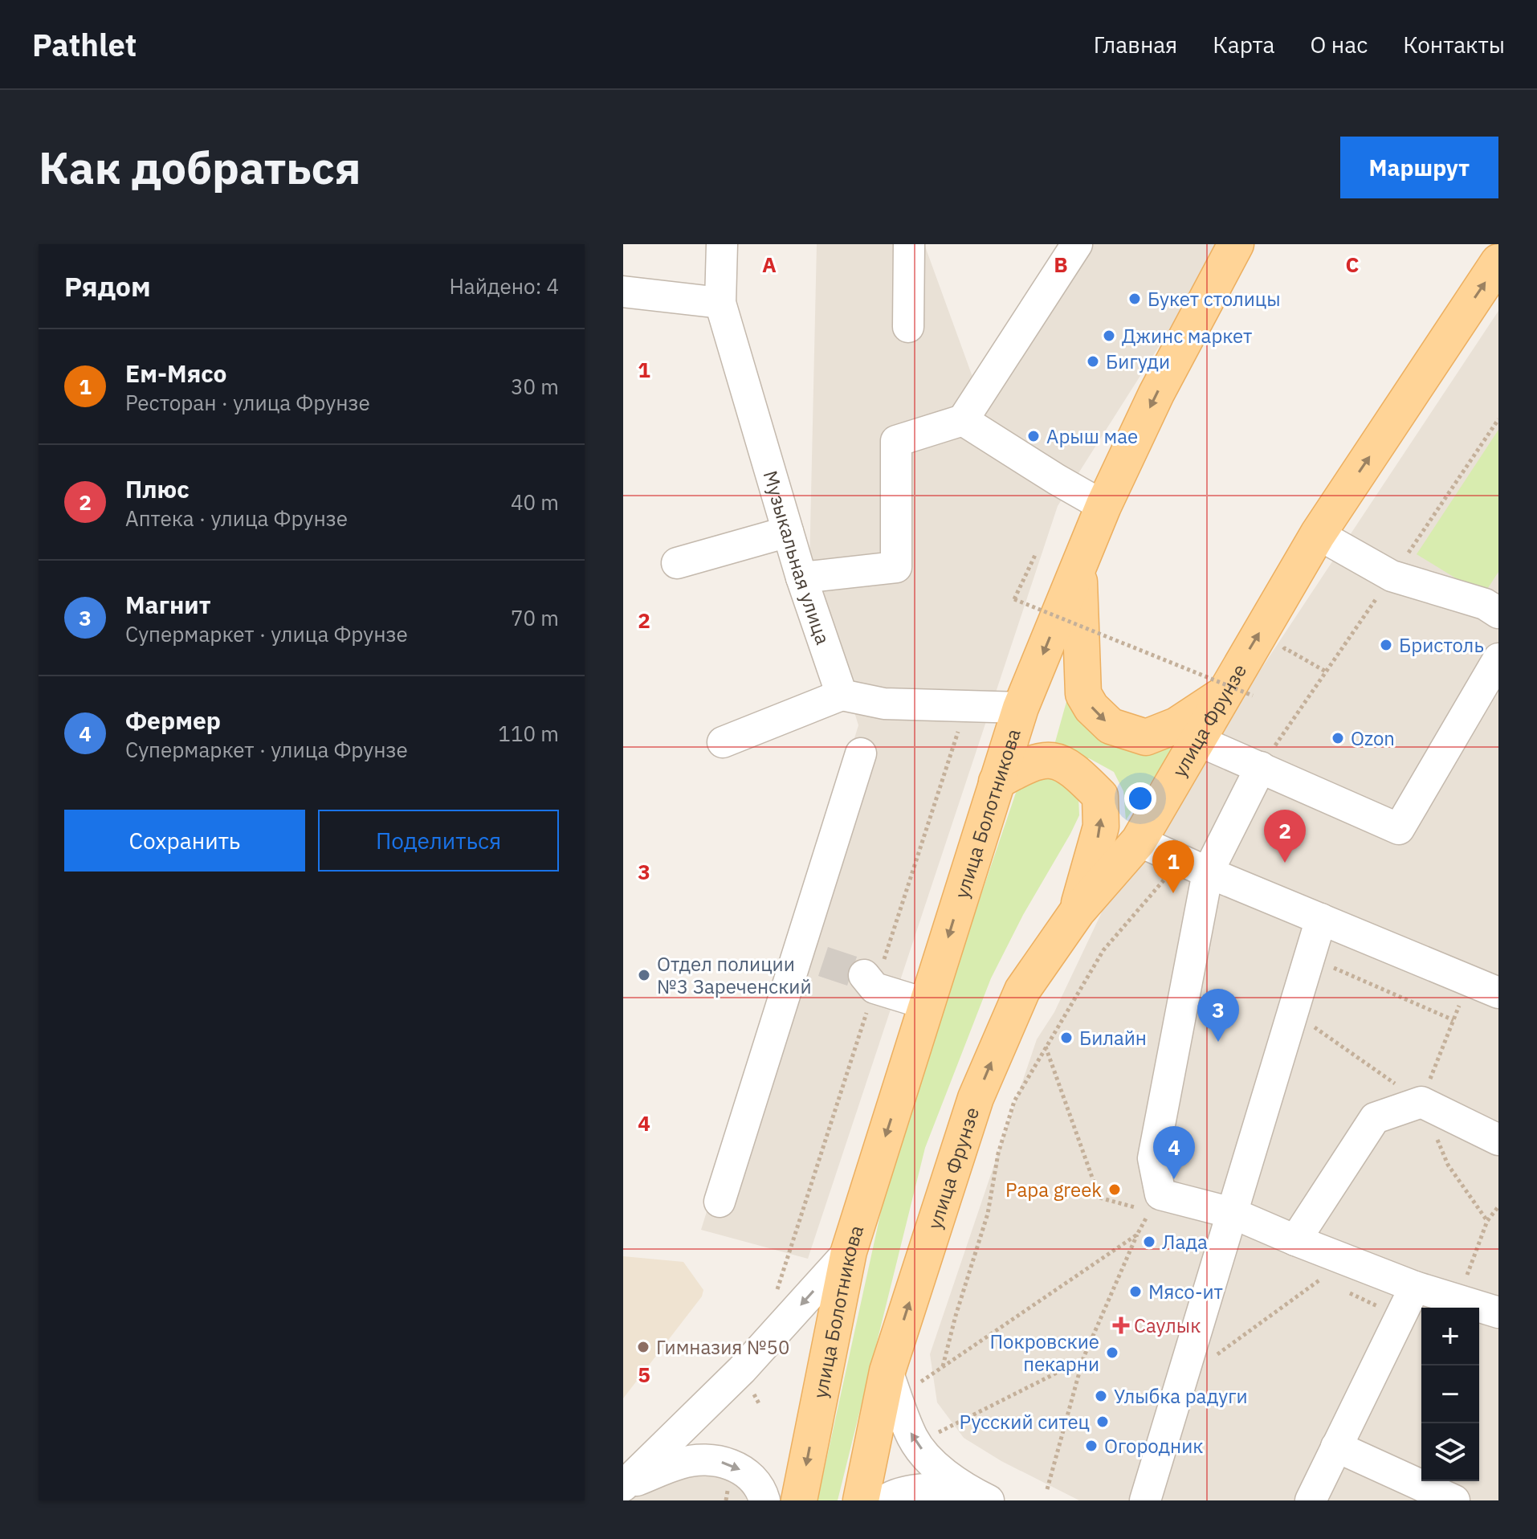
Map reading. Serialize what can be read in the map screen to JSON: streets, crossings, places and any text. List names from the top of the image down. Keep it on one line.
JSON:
{"streets":{"main road":["улица Фрунзе","улица Болотникова"],"street":["Музыкальная улица"]},"one_way":["улица Фрунзе","улица Болотникова"],"places":{"other":["Букет столицы","Джинс маркет","Бигуди","Арыш мае","Бристоль","Ozon","Отдел полиции №3 Зареченский","Билайн","Papa greek","Лада","Мясо-ит","Гимназия №50","Покровские пекарни","Улыбка радуги","Русский ситец","Огородник"],"health":["Саулык"]},"page":{"header":"Pathlet","nav":["Главная","Карта","О нас","Контакты"],"buttons":["Маршрут",["Сохранить","Поделиться"]],"title":"Как добраться","heading":["Рядом","Найдено: 4"],"list":[{"mark":"1","name":"Ем-Мясо","note":"Ресторан · улица Фрунзе","value":"30 m"},{"mark":"2","name":"Плюс","note":"Аптека · улица Фрунзе","value":"40 m"},{"mark":"3","name":"Магнит","note":"Супермаркет · улица Фрунзе","value":"70 m"},{"mark":"4","name":"Фермер","note":"Супермаркет · улица Фрунзе","value":"110 m"}],"pins":["2","1","3","4"],"map_buttons":["+","−"]},"grid":{"columns":["A","B","C"],"rows":["1","2","3","4","5"]}}
